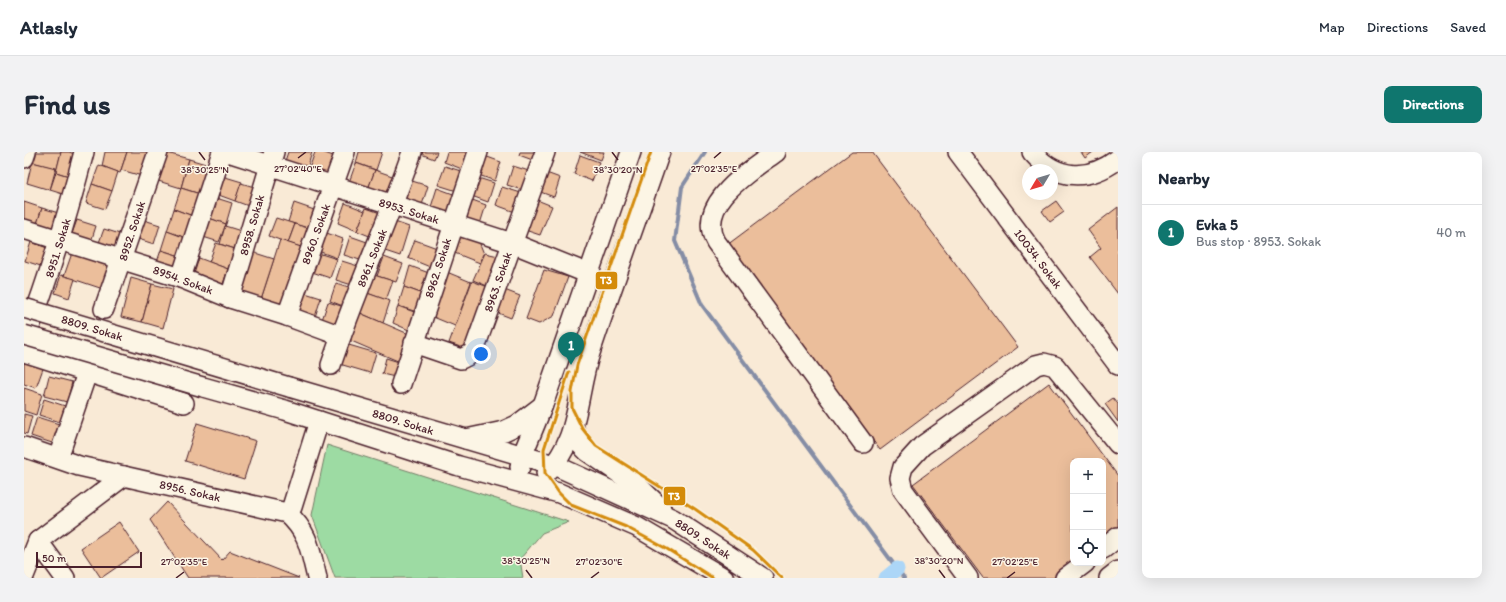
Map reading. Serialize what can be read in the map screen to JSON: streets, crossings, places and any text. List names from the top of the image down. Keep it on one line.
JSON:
{"streets":{"street":["8953. Sokak","8958. Sokak","8952. Sokak","8960. Sokak","8951. Sokak","8961. Sokak","10034. Sokak","8962. Sokak","8954. Sokak","8963. Sokak","8809. Sokak","8956. Sokak"]},"crossings":[["8953. Sokak","8958. Sokak"],["8953. Sokak","8960. Sokak"],["8953. Sokak","8961. Sokak"],["8953. Sokak","8962. Sokak"],["8953. Sokak","8963. Sokak"],["8958. Sokak","8954. Sokak"],["8952. Sokak","8954. Sokak"],["8960. Sokak","8954. Sokak"],["8951. Sokak","8954. Sokak"],["8961. Sokak","8954. Sokak"],["8962. Sokak","8963. Sokak"]],"lines":["transit line T3"],"scale_bar":"50 m","north":"bottom left","page":{"header":"Atlasly","nav":["Map","Directions","Saved"],"buttons":"Directions","title":"Find us","heading":"Nearby","list":[{"mark":"1","name":"Evka 5","note":"Bus stop · 8953. Sokak","value":"40 m"}],"pins":"1","map_buttons":["+","−"],"scale":"50 m"},"coordinates":["27°02'40\"E","27°02'35\"E","38°30'25\"N","38°30'20\"N","27°02'30\"E","27°02'25\"E"]}
